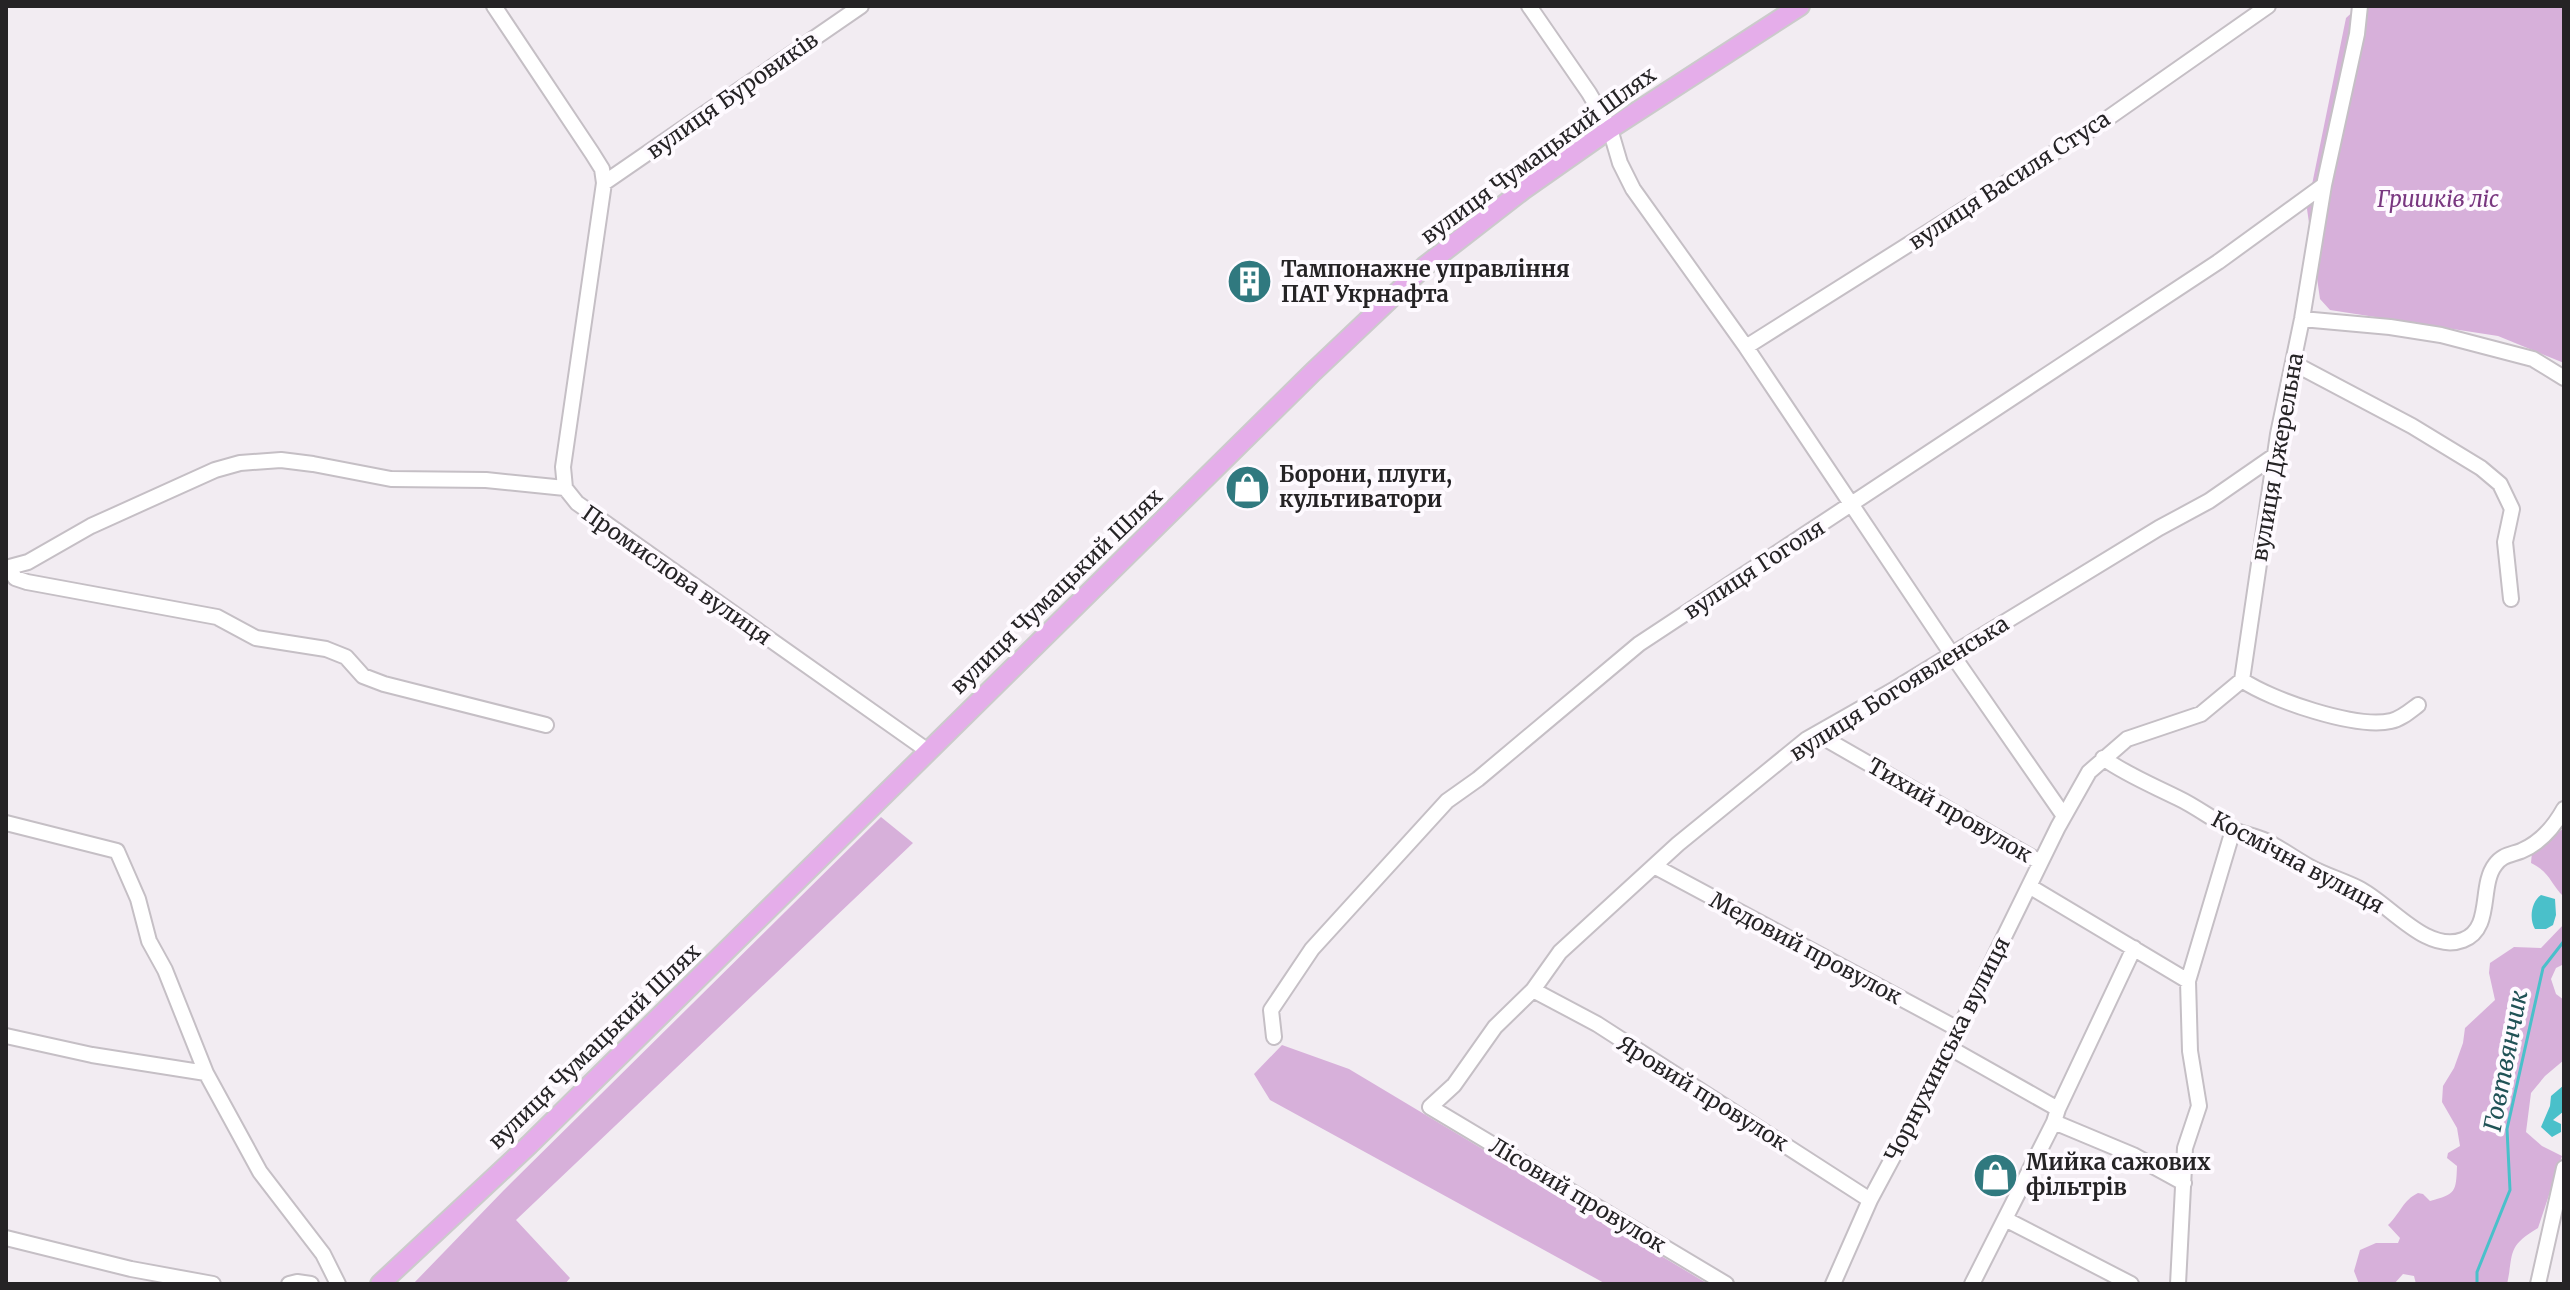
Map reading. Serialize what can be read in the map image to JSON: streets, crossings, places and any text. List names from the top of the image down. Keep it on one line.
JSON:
{"streets":{"main road":["вулиця Чумацький Шлях"],"street":["вулиця Буровиків","вулиця Василя Стуса","вулиця Джерельна","вулиця Гоголя","Промислова вулиця","вулиця Богоявленська","Тихий провулок","Космічна вулиця","Медовий провулок","Чорнухинська вулиця","Яровий провулок","Лісовий провулок"]},"crossings":[["вулиця Буровиків","Промислова вулиця"],["вулиця Чумацький Шлях","Промислова вулиця"],["вулиця Джерельна","вулиця Гоголя"],["вулиця Джерельна","вулиця Богоявленська"],["вулиця Богоявленська","Тихий провулок"],["вулиця Богоявленська","Медовий провулок"],["вулиця Богоявленська","Яровий провулок"],["вулиця Богоявленська","Лісовий провулок"],["Тихий провулок","Чорнухинська вулиця"],["Медовий провулок","Чорнухинська вулиця"],["Чорнухинська вулиця","Яровий провулок"]],"water":["Говтвянчик"],"parks":["Гришків ліс"],"places":{"building":["Тампонажне управління ПАТ Укрнафта"],"shop":["Борони, плуги, культиватори","Мийка сажових фільтрів"]}}
